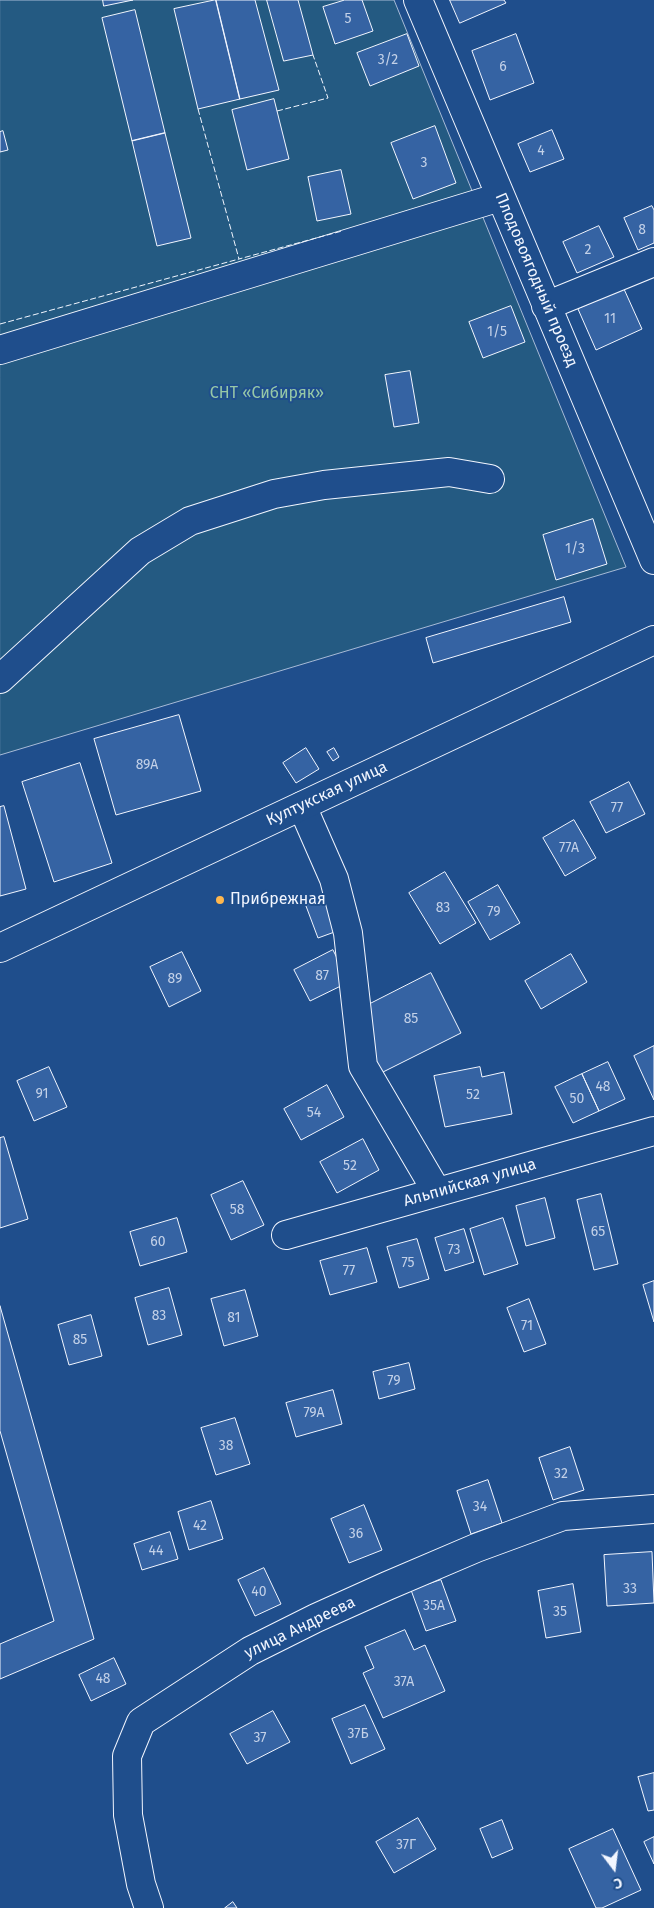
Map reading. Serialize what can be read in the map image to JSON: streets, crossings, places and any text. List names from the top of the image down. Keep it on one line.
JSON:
{"streets":{"street":["Плодовоягодный проезд","Култукская улица","Альпийская улица","улица Андреева"]},"parks":["СНТ «Сибиряк»"],"places":["Прибрежная"],"house_numbers":["5","3/2","6","4","3","8","2","11","1/5","1/3","89А","77","77А","83","79","87","89","85","48","91","52","50","54","52","58","65","60","73","75","77","83","81","71","85","79","79А","38","32","34","42","36","44","33","40","35А","35","48","37А","37Б","37","37Г"],"north":"bottom"}
